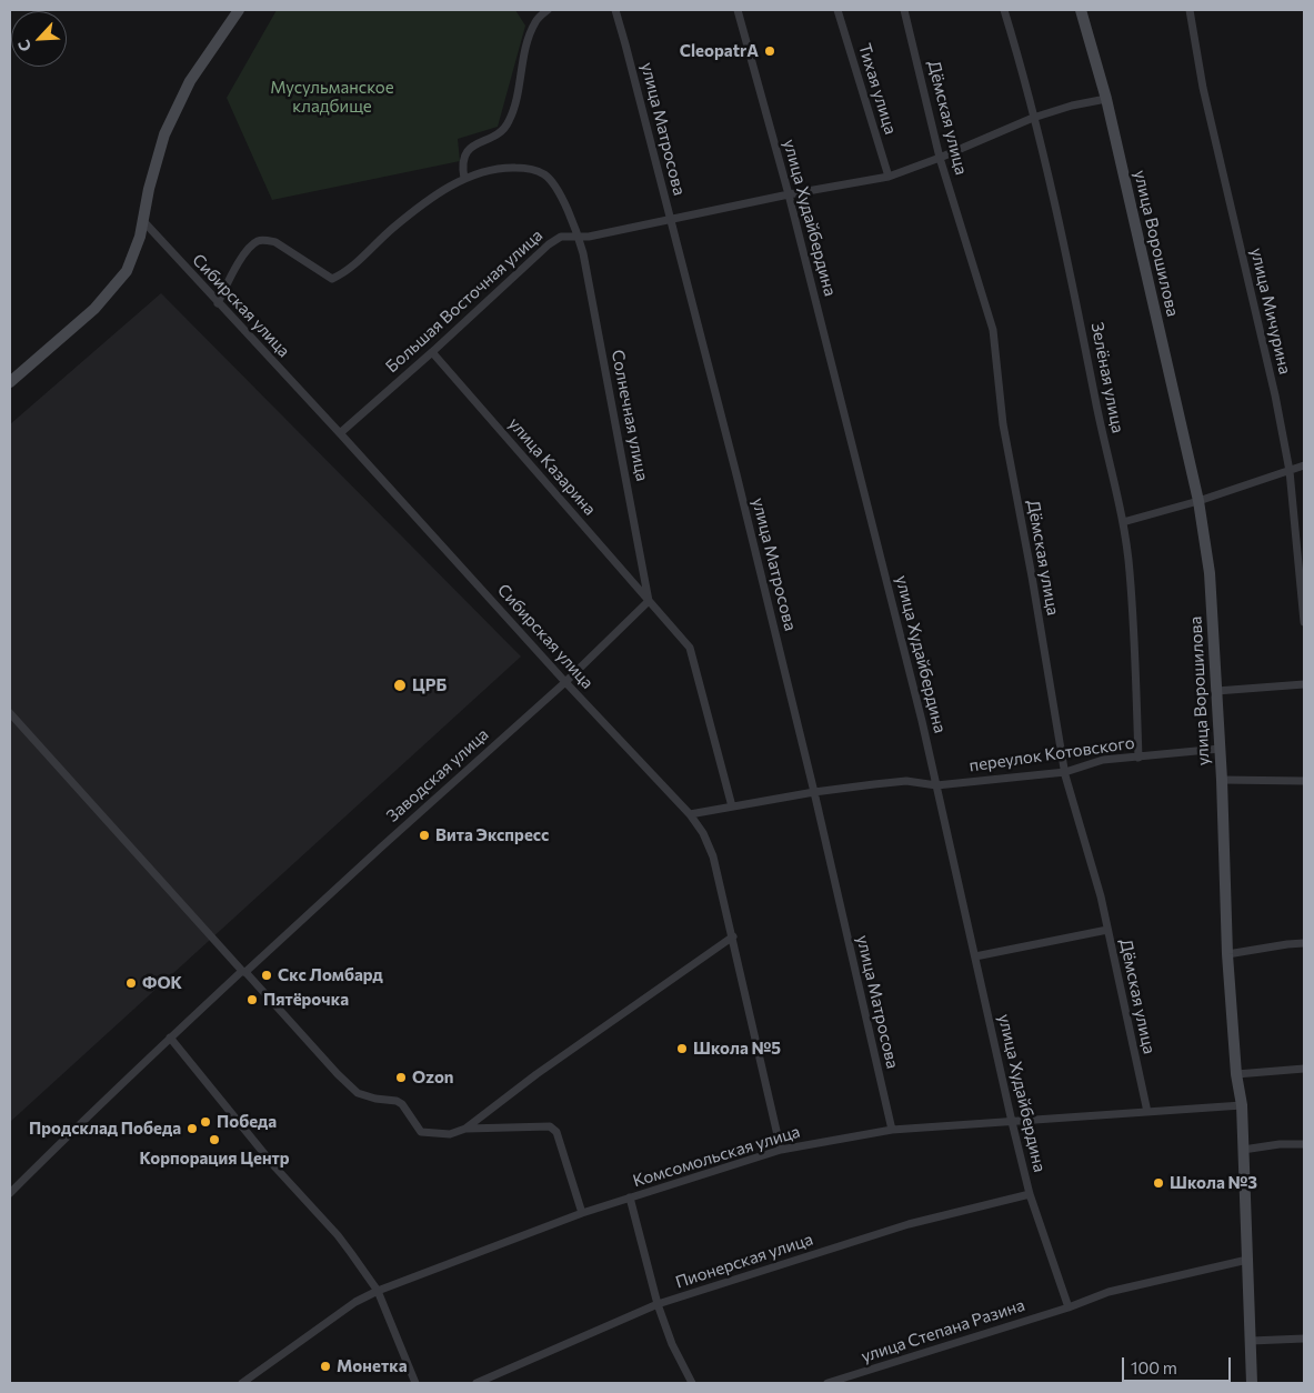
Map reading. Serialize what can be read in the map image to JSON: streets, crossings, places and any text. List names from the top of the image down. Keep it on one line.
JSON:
{"streets":{"street":["Тихая улица","Дёмская улица","улица Матросова","улица Худайбердина","улица Ворошилова","Большая Восточная улица","Сибирская улица","улица Мичурина","Зелёная улица","Солнечная улица","улица Казарина","переулок Котовского","Заводская улица","Комсомольская улица","Пионерская улица","улица Степана Разина"]},"crossings":[["Тихая улица","Большая Восточная улица"],["Дёмская улица","Большая Восточная улица"],["Дёмская улица","переулок Котовского"],["Дёмская улица","Комсомольская улица"],["улица Матросова","Большая Восточная улица"],["улица Матросова","переулок Котовского"],["улица Матросова","Комсомольская улица"],["улица Худайбердина","Большая Восточная улица"],["улица Худайбердина","переулок Котовского"],["улица Худайбердина","Комсомольская улица"],["улица Худайбердина","Пионерская улица"],["улица Худайбердина","улица Степана Разина"],["улица Ворошилова","Большая Восточная улица"],["улица Ворошилова","переулок Котовского"],["улица Ворошилова","Комсомольская улица"],["улица Ворошилова","улица Степана Разина"],["Большая Восточная улица","Сибирская улица"],["Большая Восточная улица","Зелёная улица"],["Большая Восточная улица","Солнечная улица"],["Большая Восточная улица","улица Казарина"],["Сибирская улица","переулок Котовского"],["Сибирская улица","Заводская улица"],["Сибирская улица","Комсомольская улица"],["Зелёная улица","переулок Котовского"],["Солнечная улица","улица Казарина"],["Солнечная улица","Заводская улица"],["улица Казарина","переулок Котовского"],["улица Казарина","Заводская улица"]],"parks":["Мусульманское кладбище"],"places":["CleopatrA","ЦРБ","Вита Экспресс","Скс Ломбард","ФОК","Пятёрочка","Школа №5","Ozon","Победа","Продсклад Победа","Корпорация Центр","Школа №3","Монетка"],"scale_bar":"100 m","north":"bottom left"}
